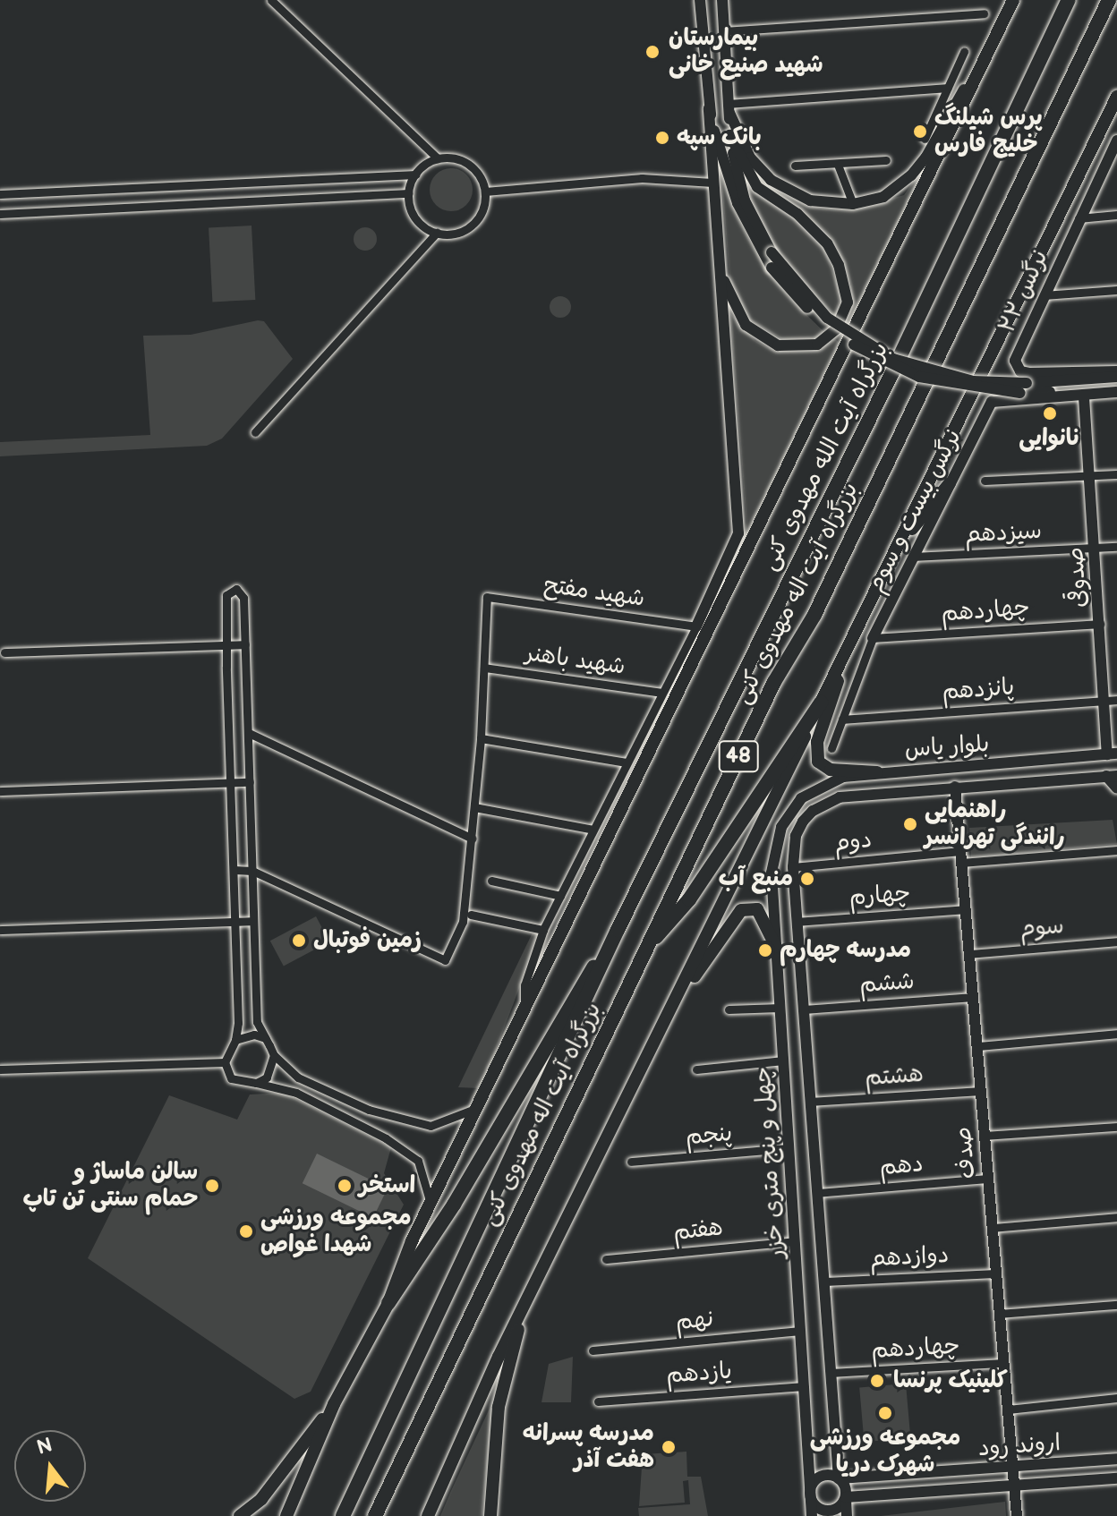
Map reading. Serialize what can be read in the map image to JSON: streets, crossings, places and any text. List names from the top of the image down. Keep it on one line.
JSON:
{"streets":{"highway":["بزرگراه آیت الله مهدوی کنی","بزرگراه آیت اله مهدوی کنی","48"],"main road":["نرگس ۲۲","نرگس بیست و سوم","صدوقی","بلوار یاس","صدف","چهل و پنج متری خزر","اروند رود"],"street":["سیزدهم","شهید مفتح","چهاردهم","شهید باهنر","پانزدهم","دوم","چهارم","سوم","ششم","هشتم","پنجم","دهم","هفتم","دوازدهم","نهم","یازدهم"]},"crossings":[["بزرگراه آیت الله مهدوی کنی","بزرگراه آیت اله مهدوی کنی"],["نرگس بیست و سوم","سیزدهم"],["نرگس بیست و سوم","صدوقی"],["نرگس بیست و سوم","چهاردهم"],["سیزدهم","صدوقی"],["صدوقی","چهاردهم"],["صدوقی","پانزدهم"],["صدوقی","بلوار یاس"],["شهید مفتح","شهید باهنر"],["چهاردهم","صدف"],["چهاردهم","چهل و پنج متری خزر"],["بلوار یاس","صدف"],["بلوار یاس","چهل و پنج متری خزر"],["دوم","صدف"],["دوم","چهل و پنج متری خزر"],["چهارم","صدف"],["چهارم","چهل و پنج متری خزر"],["سوم","صدف"],["ششم","صدف"],["ششم","چهل و پنج متری خزر"],["هشتم","صدف"],["هشتم","چهل و پنج متری خزر"],["پنجم","چهل و پنج متری خزر"],["صدف","دهم"],["صدف","دوازدهم"],["صدف","اروند رود"],["چهل و پنج متری خزر","دهم"],["چهل و پنج متری خزر","هفتم"],["چهل و پنج متری خزر","دوازدهم"],["چهل و پنج متری خزر","نهم"],["چهل و پنج متری خزر","یازدهم"],["چهل و پنج متری خزر","اروند رود"]],"places":["بیمارستان شهید صنیع خانی","پرس شیلنگ خلیج فارس","بانک سپه","نانوایی","راهنمایی رانندگی تهرانسر","منبع آب","زمین فوتبال","مدرسه چهارم","سالن ماساژ و حمام سنتی تن تاپ","استخر","مجموعه ورزشی شهدا غواص","کلینیک پرنسا","مجموعه ورزشی شهرک دریا","مدرسه پسرانه هفت آذر"],"north":"top"}
